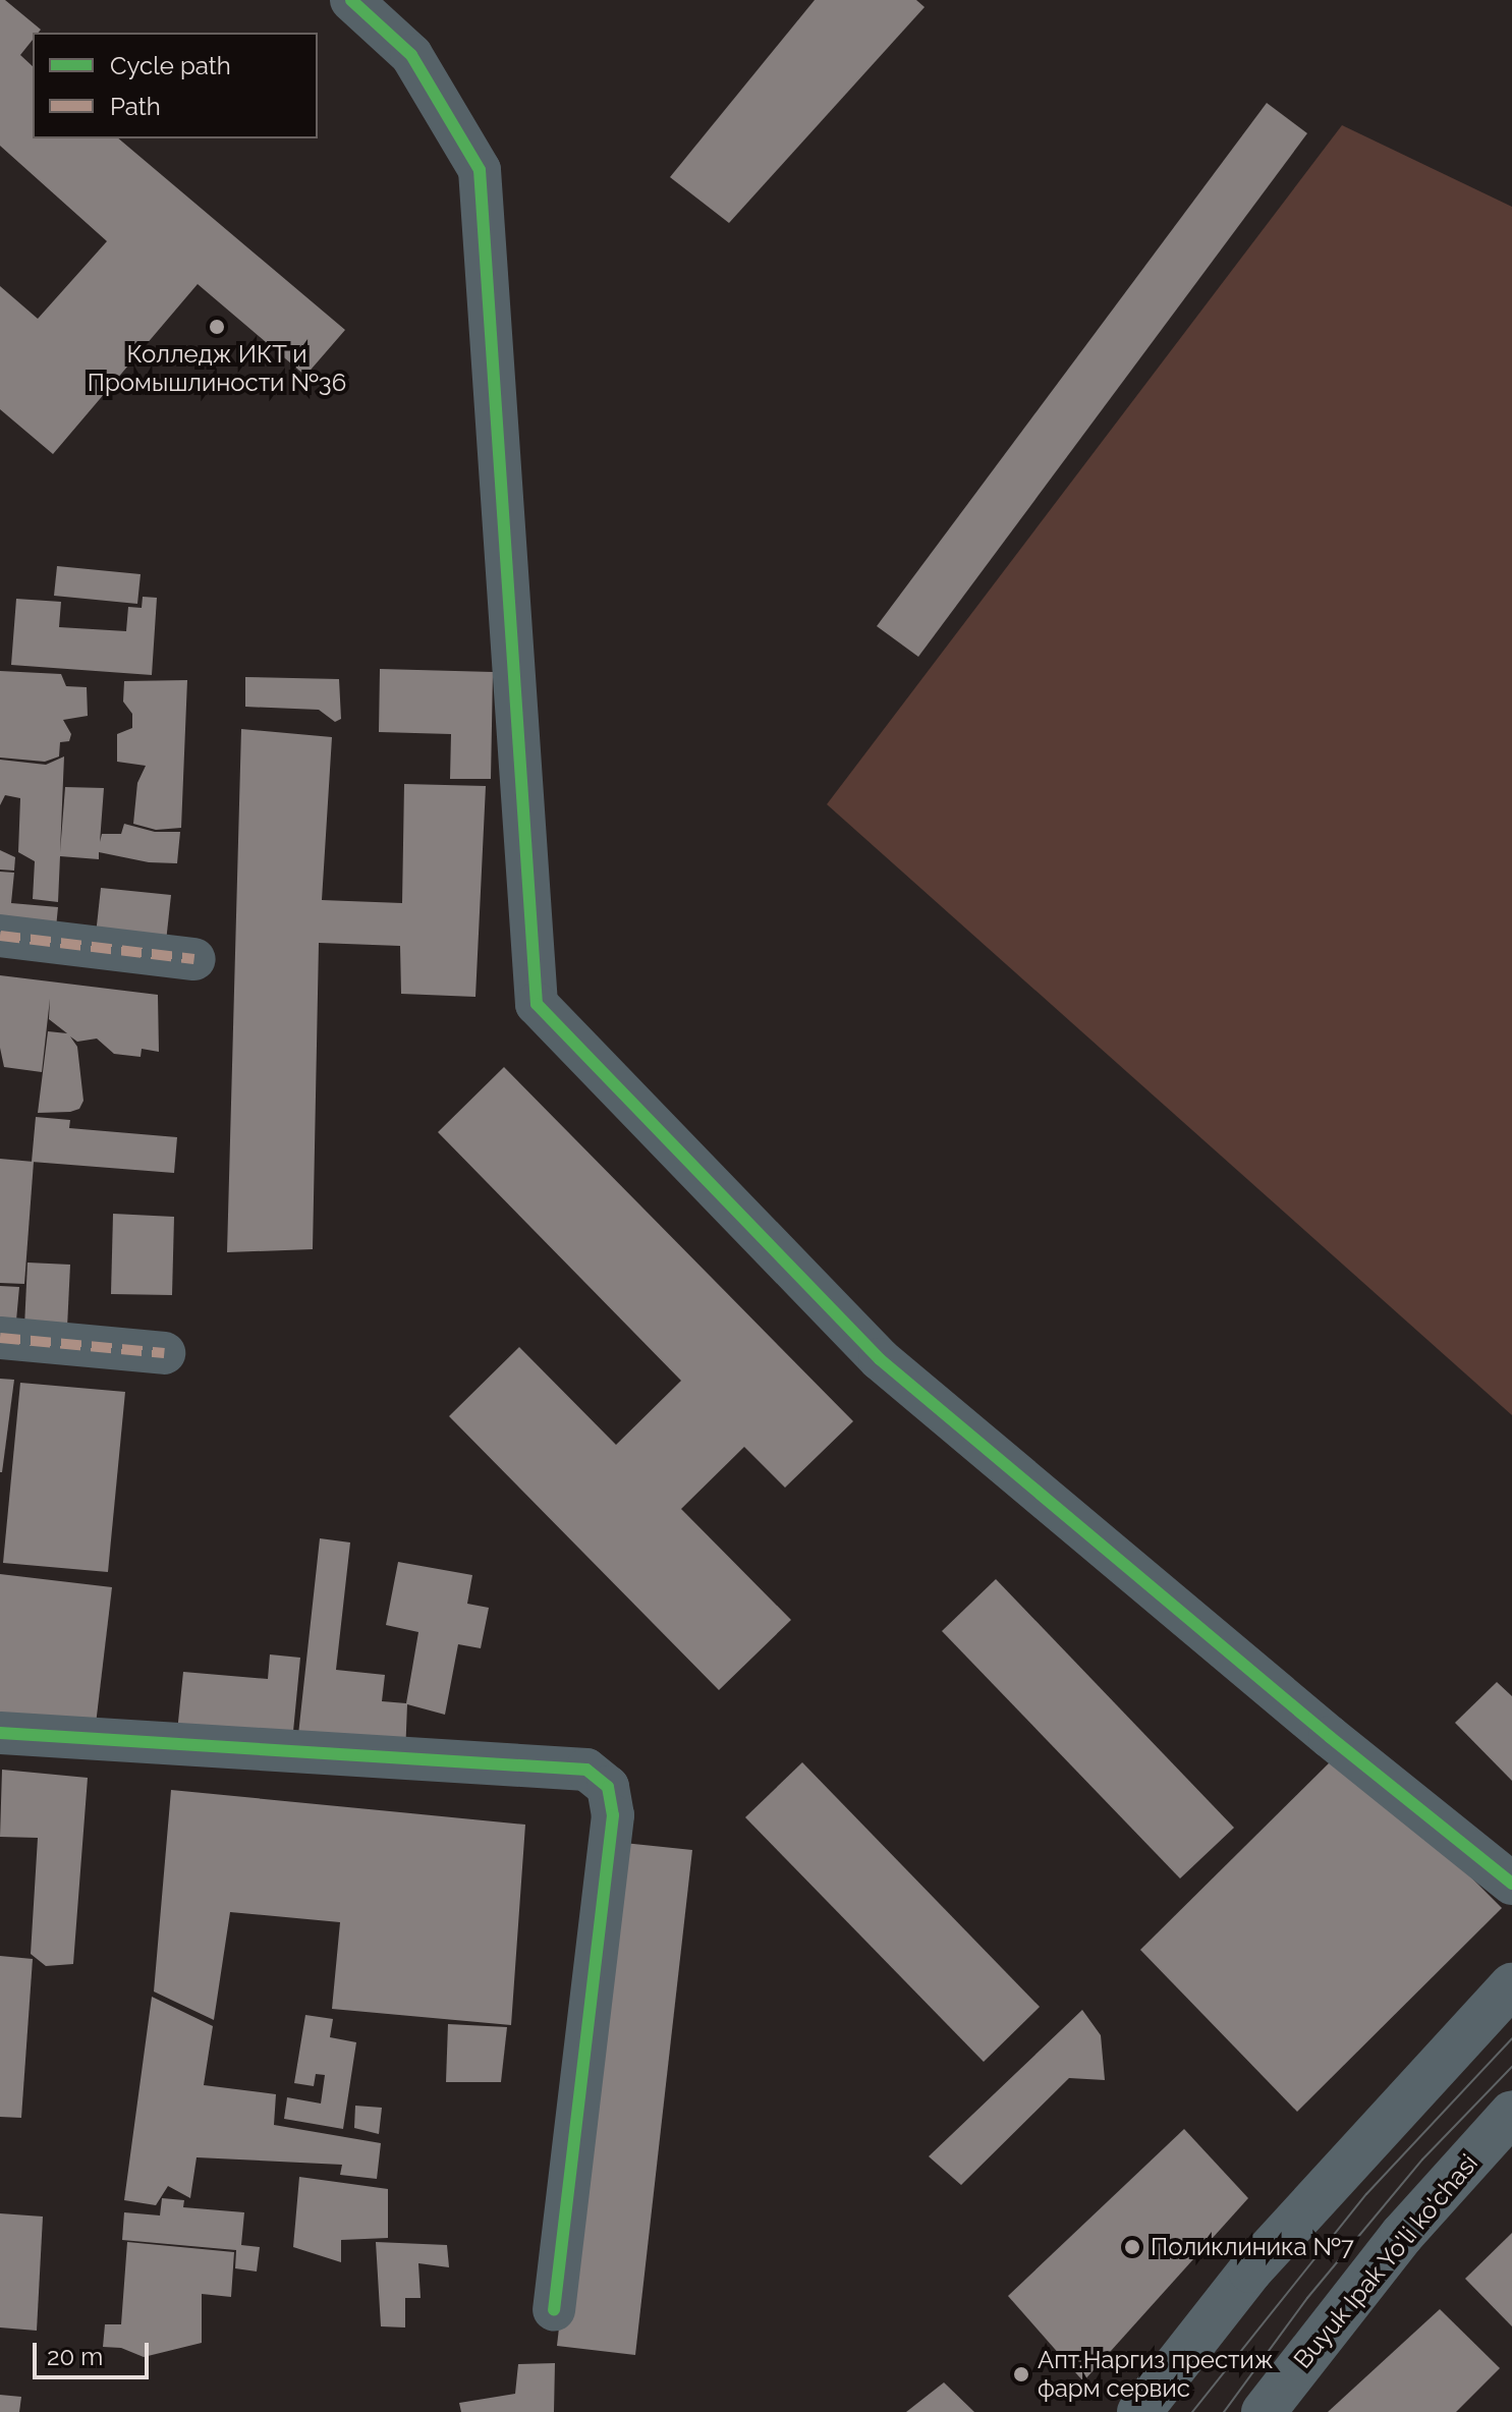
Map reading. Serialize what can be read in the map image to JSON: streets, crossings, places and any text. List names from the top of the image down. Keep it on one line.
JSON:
{"streets":{"main road":["Buyuk Ipak Yo'li ko'chasi"]},"places":["Колледж ИКТ и Промышлиности №36","Поликлиника №7","Апт.Наргиз престиж фарм сервис"],"legend":["Cycle path","Path"],"scale_bar":"20 m"}
